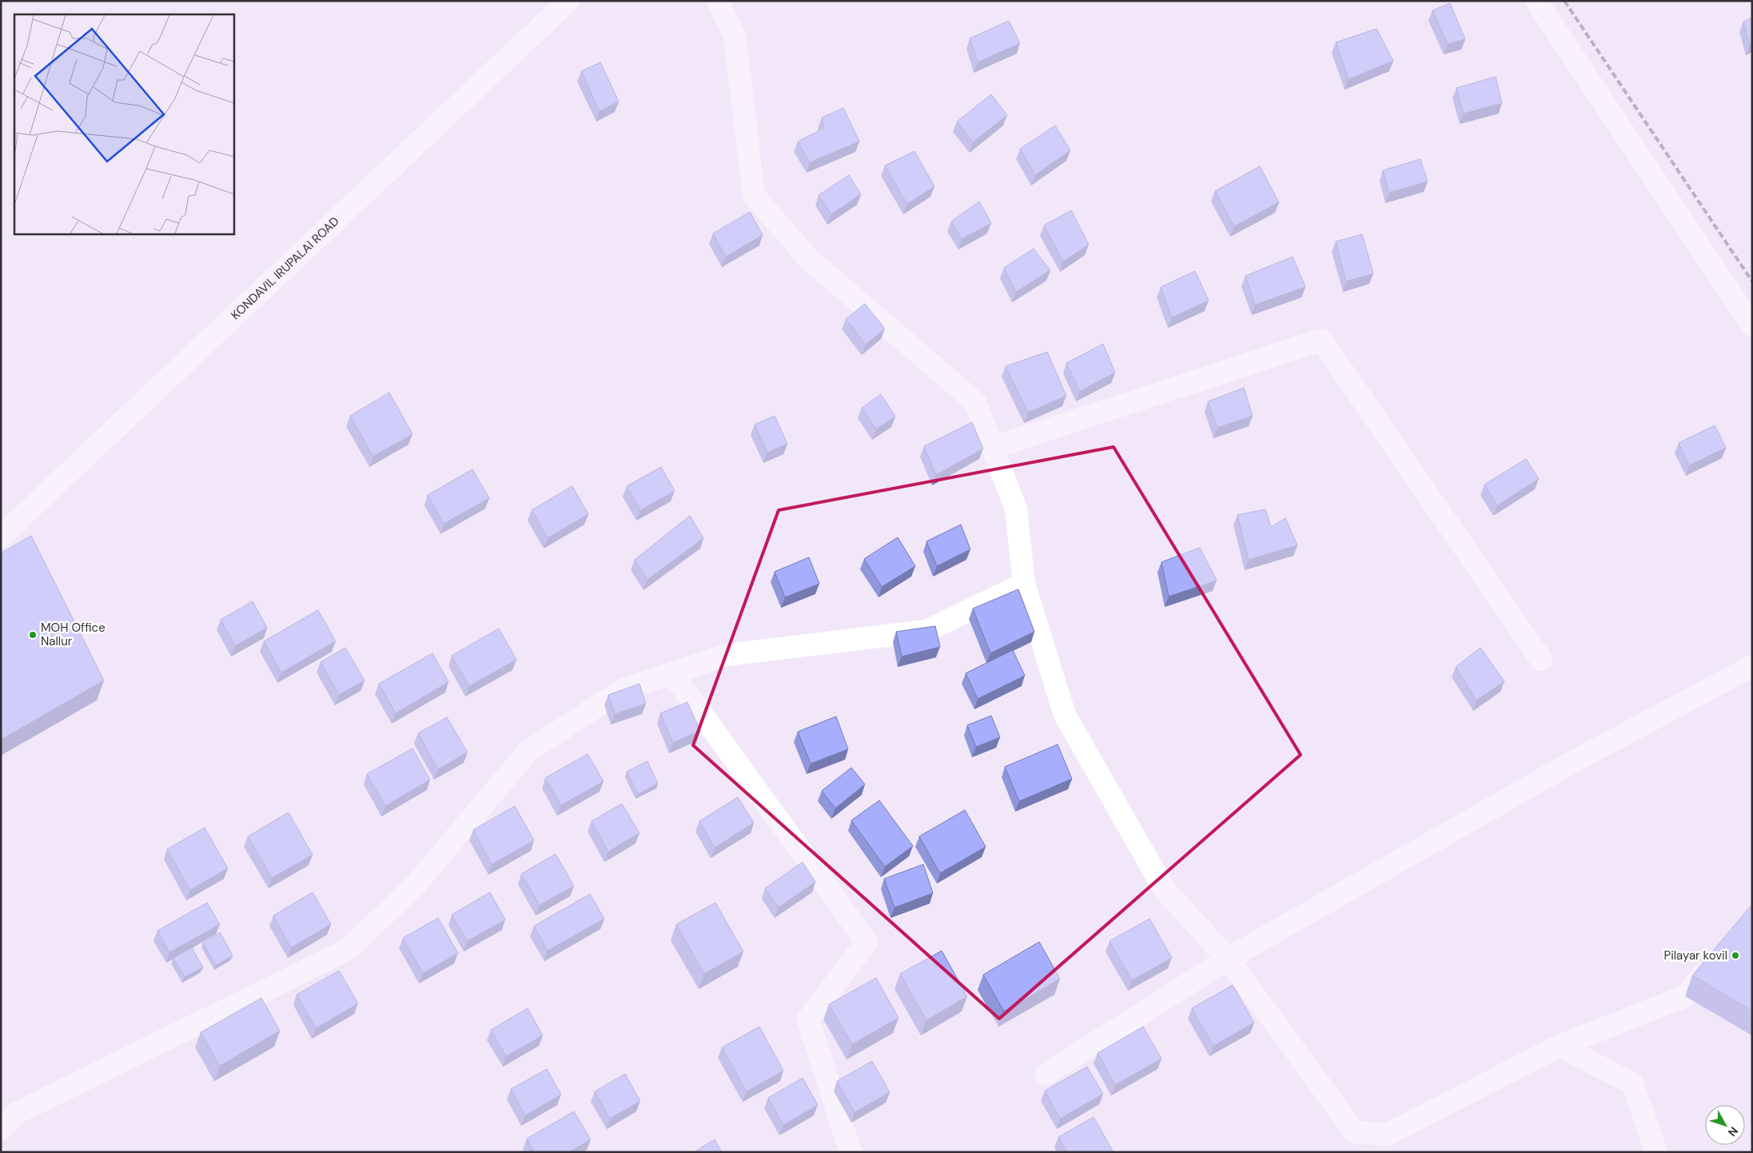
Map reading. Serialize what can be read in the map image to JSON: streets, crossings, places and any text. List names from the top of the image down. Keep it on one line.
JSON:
{"streets":{"street":["KONDAVIL IRUPALAI ROAD"]},"places":["MOH Office Nallur","Pilayar kovil"],"north":"bottom right"}
